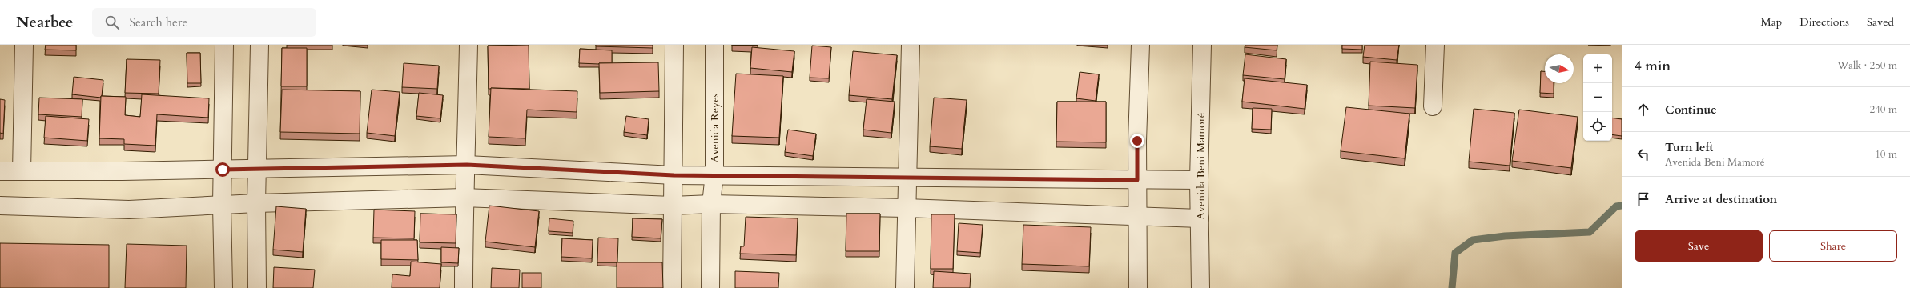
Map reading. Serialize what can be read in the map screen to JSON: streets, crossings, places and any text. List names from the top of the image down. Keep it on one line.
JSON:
{"streets":{"street":["Avenida Reyes","Avenida Beni Mamoré"]},"north":"right","page":{"header":"Nearbee","search":"Search here","nav":["Map","Directions","Saved"],"heading":["4 min","Walk · 250 m"],"map_buttons":["+","−"],"list":[["Continue","240 m"],["Turn left","Avenida Beni Mamoré","10 m"],"Arrive at destination"],"buttons":["Save","Share"]}}
